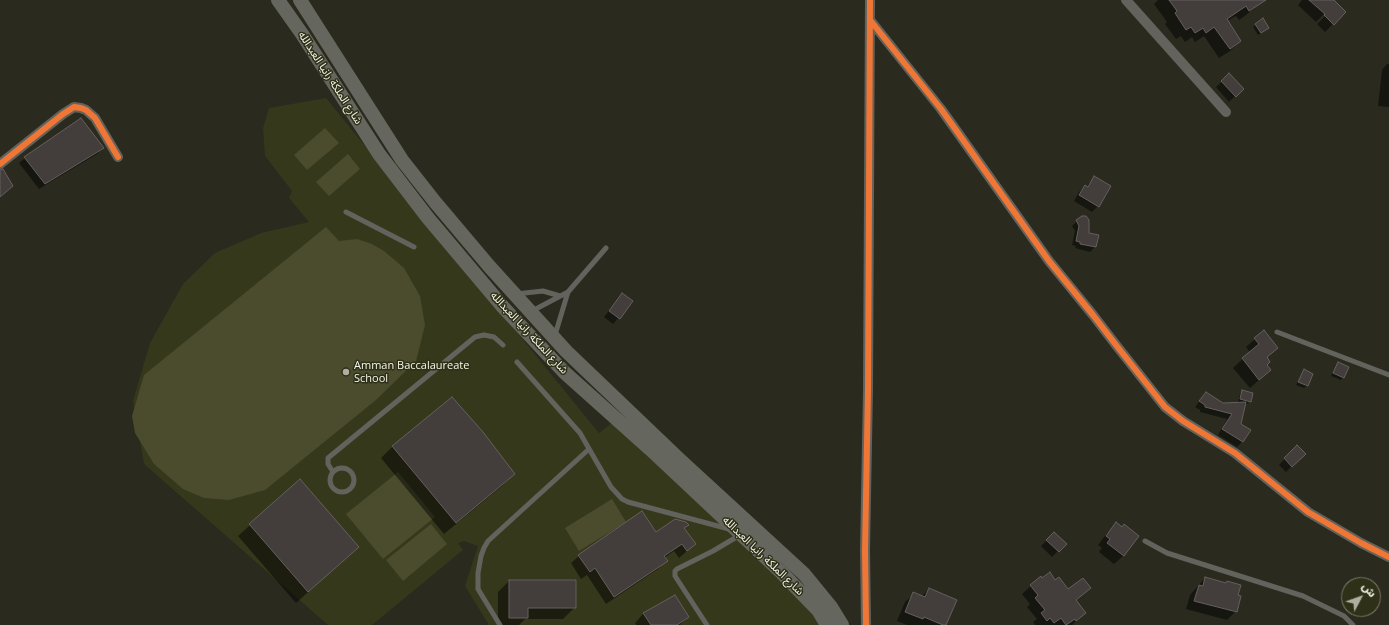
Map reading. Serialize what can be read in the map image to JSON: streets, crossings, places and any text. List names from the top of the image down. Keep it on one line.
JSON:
{"streets":{"main road":["شارع الملكة رانيا العبدالله"]},"places":["Amman Baccalaureate School"],"north":"top right"}
